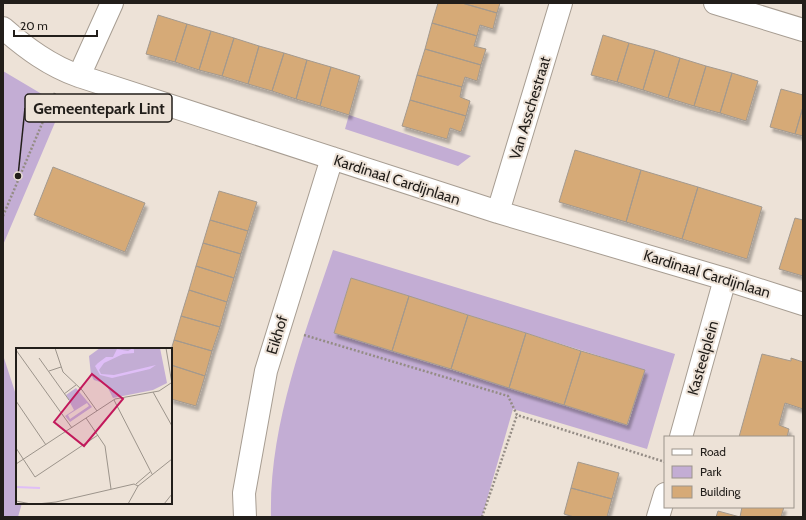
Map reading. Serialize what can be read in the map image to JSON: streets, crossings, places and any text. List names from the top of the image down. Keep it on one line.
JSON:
{"streets":{"street":["Van Asschestraat","Kardinaal Cardijnlaan","Eikhof","Kasteelplein"]},"crossings":[["Van Asschestraat","Kardinaal Cardijnlaan"],["Kardinaal Cardijnlaan","Eikhof"],["Kardinaal Cardijnlaan","Kasteelplein"]],"places":["Gemeentepark Lint"],"legend":["Road","Park","Building"],"scale_bar":"20 m"}
